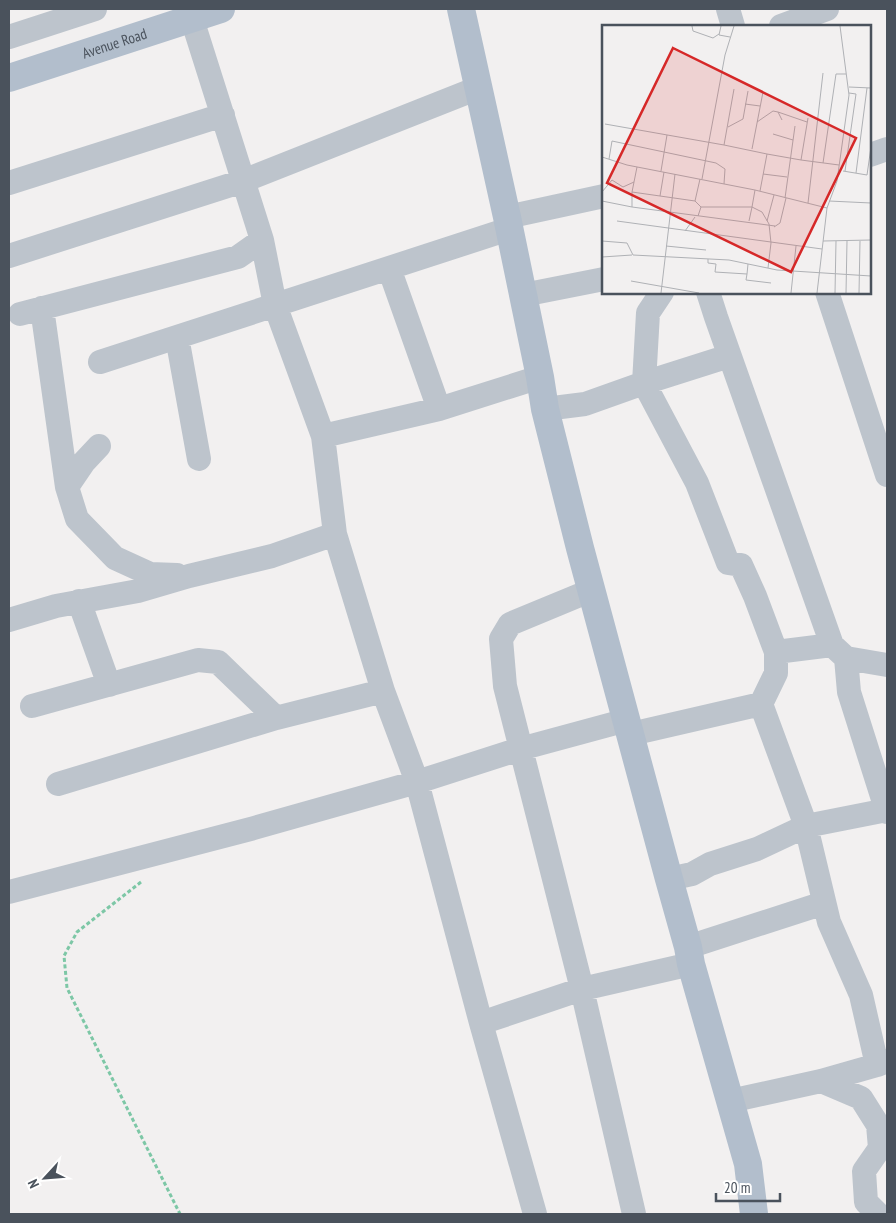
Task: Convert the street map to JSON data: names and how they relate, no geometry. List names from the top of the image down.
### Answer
{
  "streets": {
    "main road": ["Avenue Road"]
  },
  "scale_bar": "20 m",
  "north": "bottom left"
}
